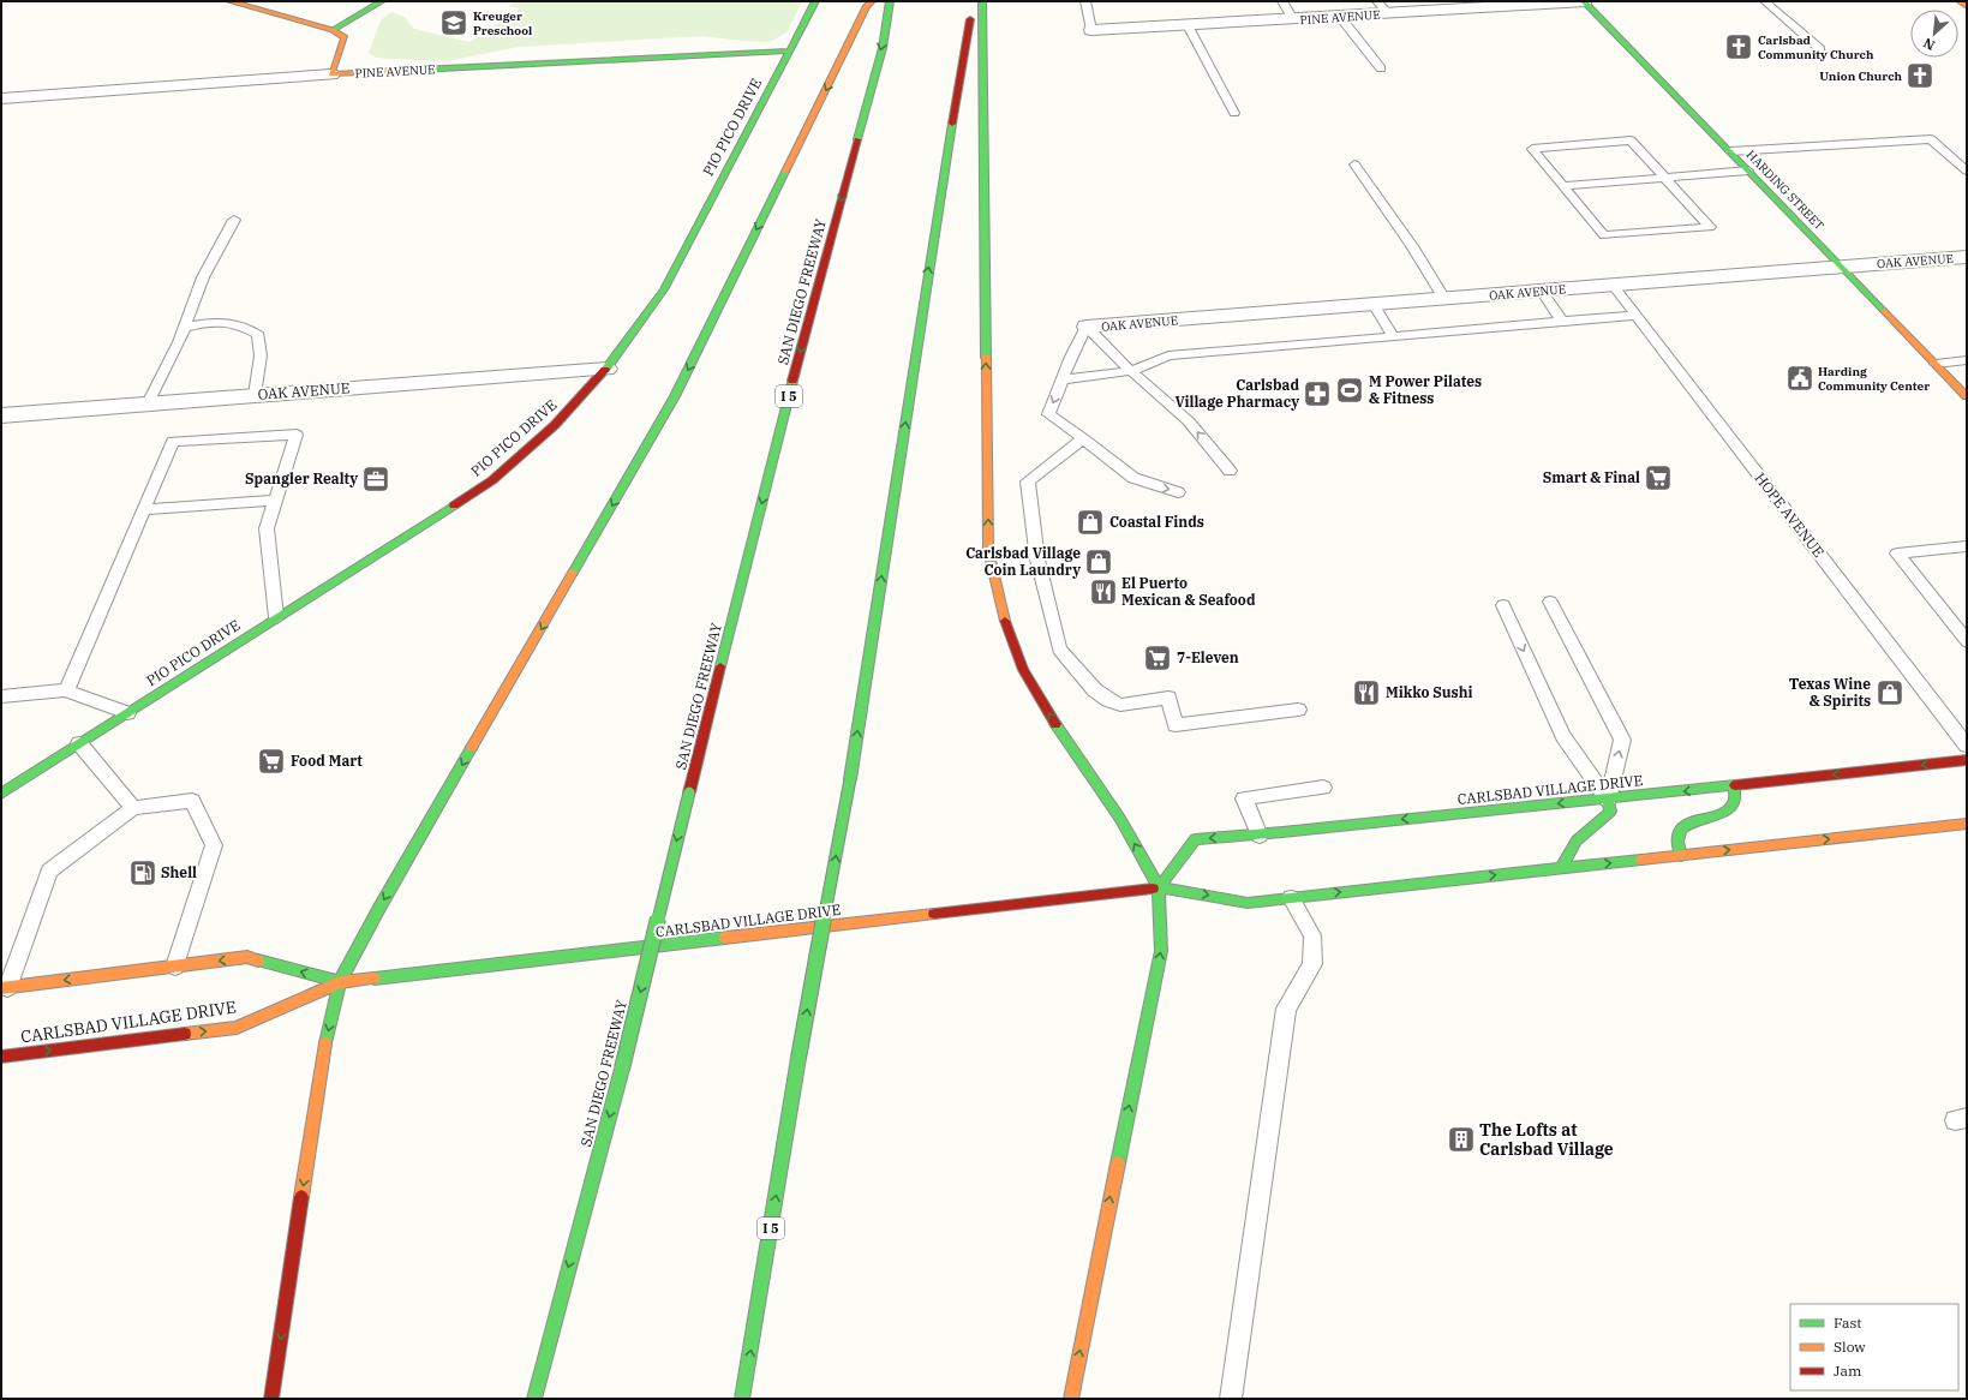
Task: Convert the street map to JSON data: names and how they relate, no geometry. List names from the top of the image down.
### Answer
{
  "streets": {
    "main road": [
      "PINE AVENUE",
      "PIO PICO DRIVE",
      "HARDING STREET",
      "SAN DIEGO FREEWAY",
      "I 5",
      "CARLSBAD VILLAGE DRIVE"
    ],
    "street": ["OAK AVENUE"],
    "lane": ["HOPE AVENUE"]
  },
  "crossings": [
    ["PINE AVENUE", "PIO PICO DRIVE"],
    ["PINE AVENUE", "HARDING STREET"],
    ["PIO PICO DRIVE", "OAK AVENUE"],
    ["HARDING STREET", "OAK AVENUE"],
    ["OAK AVENUE", "HOPE AVENUE"]
  ],
  "places": {
    "school or university": ["Kreuger Preschool"],
    "church": ["Carlsbad Community Church", "Union Church"],
    "public building": ["Harding Community Center"],
    "sports": ["M Power Pilates & Fitness"],
    "pharmacy": ["Carlsbad Village Pharmacy"],
    "supermarket": ["Smart & Final", "7-Eleven", "Food Mart"],
    "office": ["Spangler Realty"],
    "shop": ["Coastal Finds", "Carlsbad Village Coin Laundry", "Texas Wine & Spirits"],
    "restaurant": ["El Puerto Mexican & Seafood", "Mikko Sushi"],
    "fuel station": ["Shell"],
    "building": ["The Lofts at Carlsbad Village"]
  },
  "legend": ["Fast", "Slow", "Jam"],
  "north": "bottom left"
}
